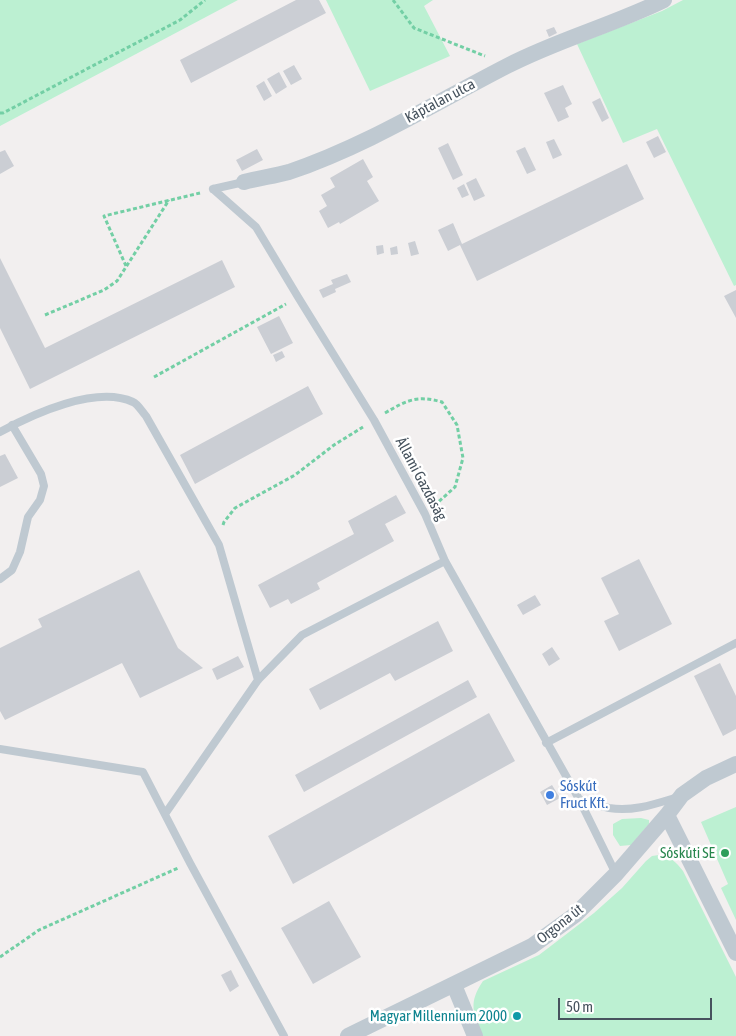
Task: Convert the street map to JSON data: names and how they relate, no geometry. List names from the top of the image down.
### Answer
{
  "streets": {
    "street": ["Káptalan utca", "Orgona út"],
    "lane": ["Állami Gazdaság"]
  },
  "crossings": [
    ["Káptalan utca", "Állami Gazdaság"],
    ["Állami Gazdaság", "Orgona út"]
  ],
  "places": ["Sóskút Fruct Kft.", "Sóskúti SE", "Magyar Millennium 2000"],
  "scale_bar": "50 m"
}
